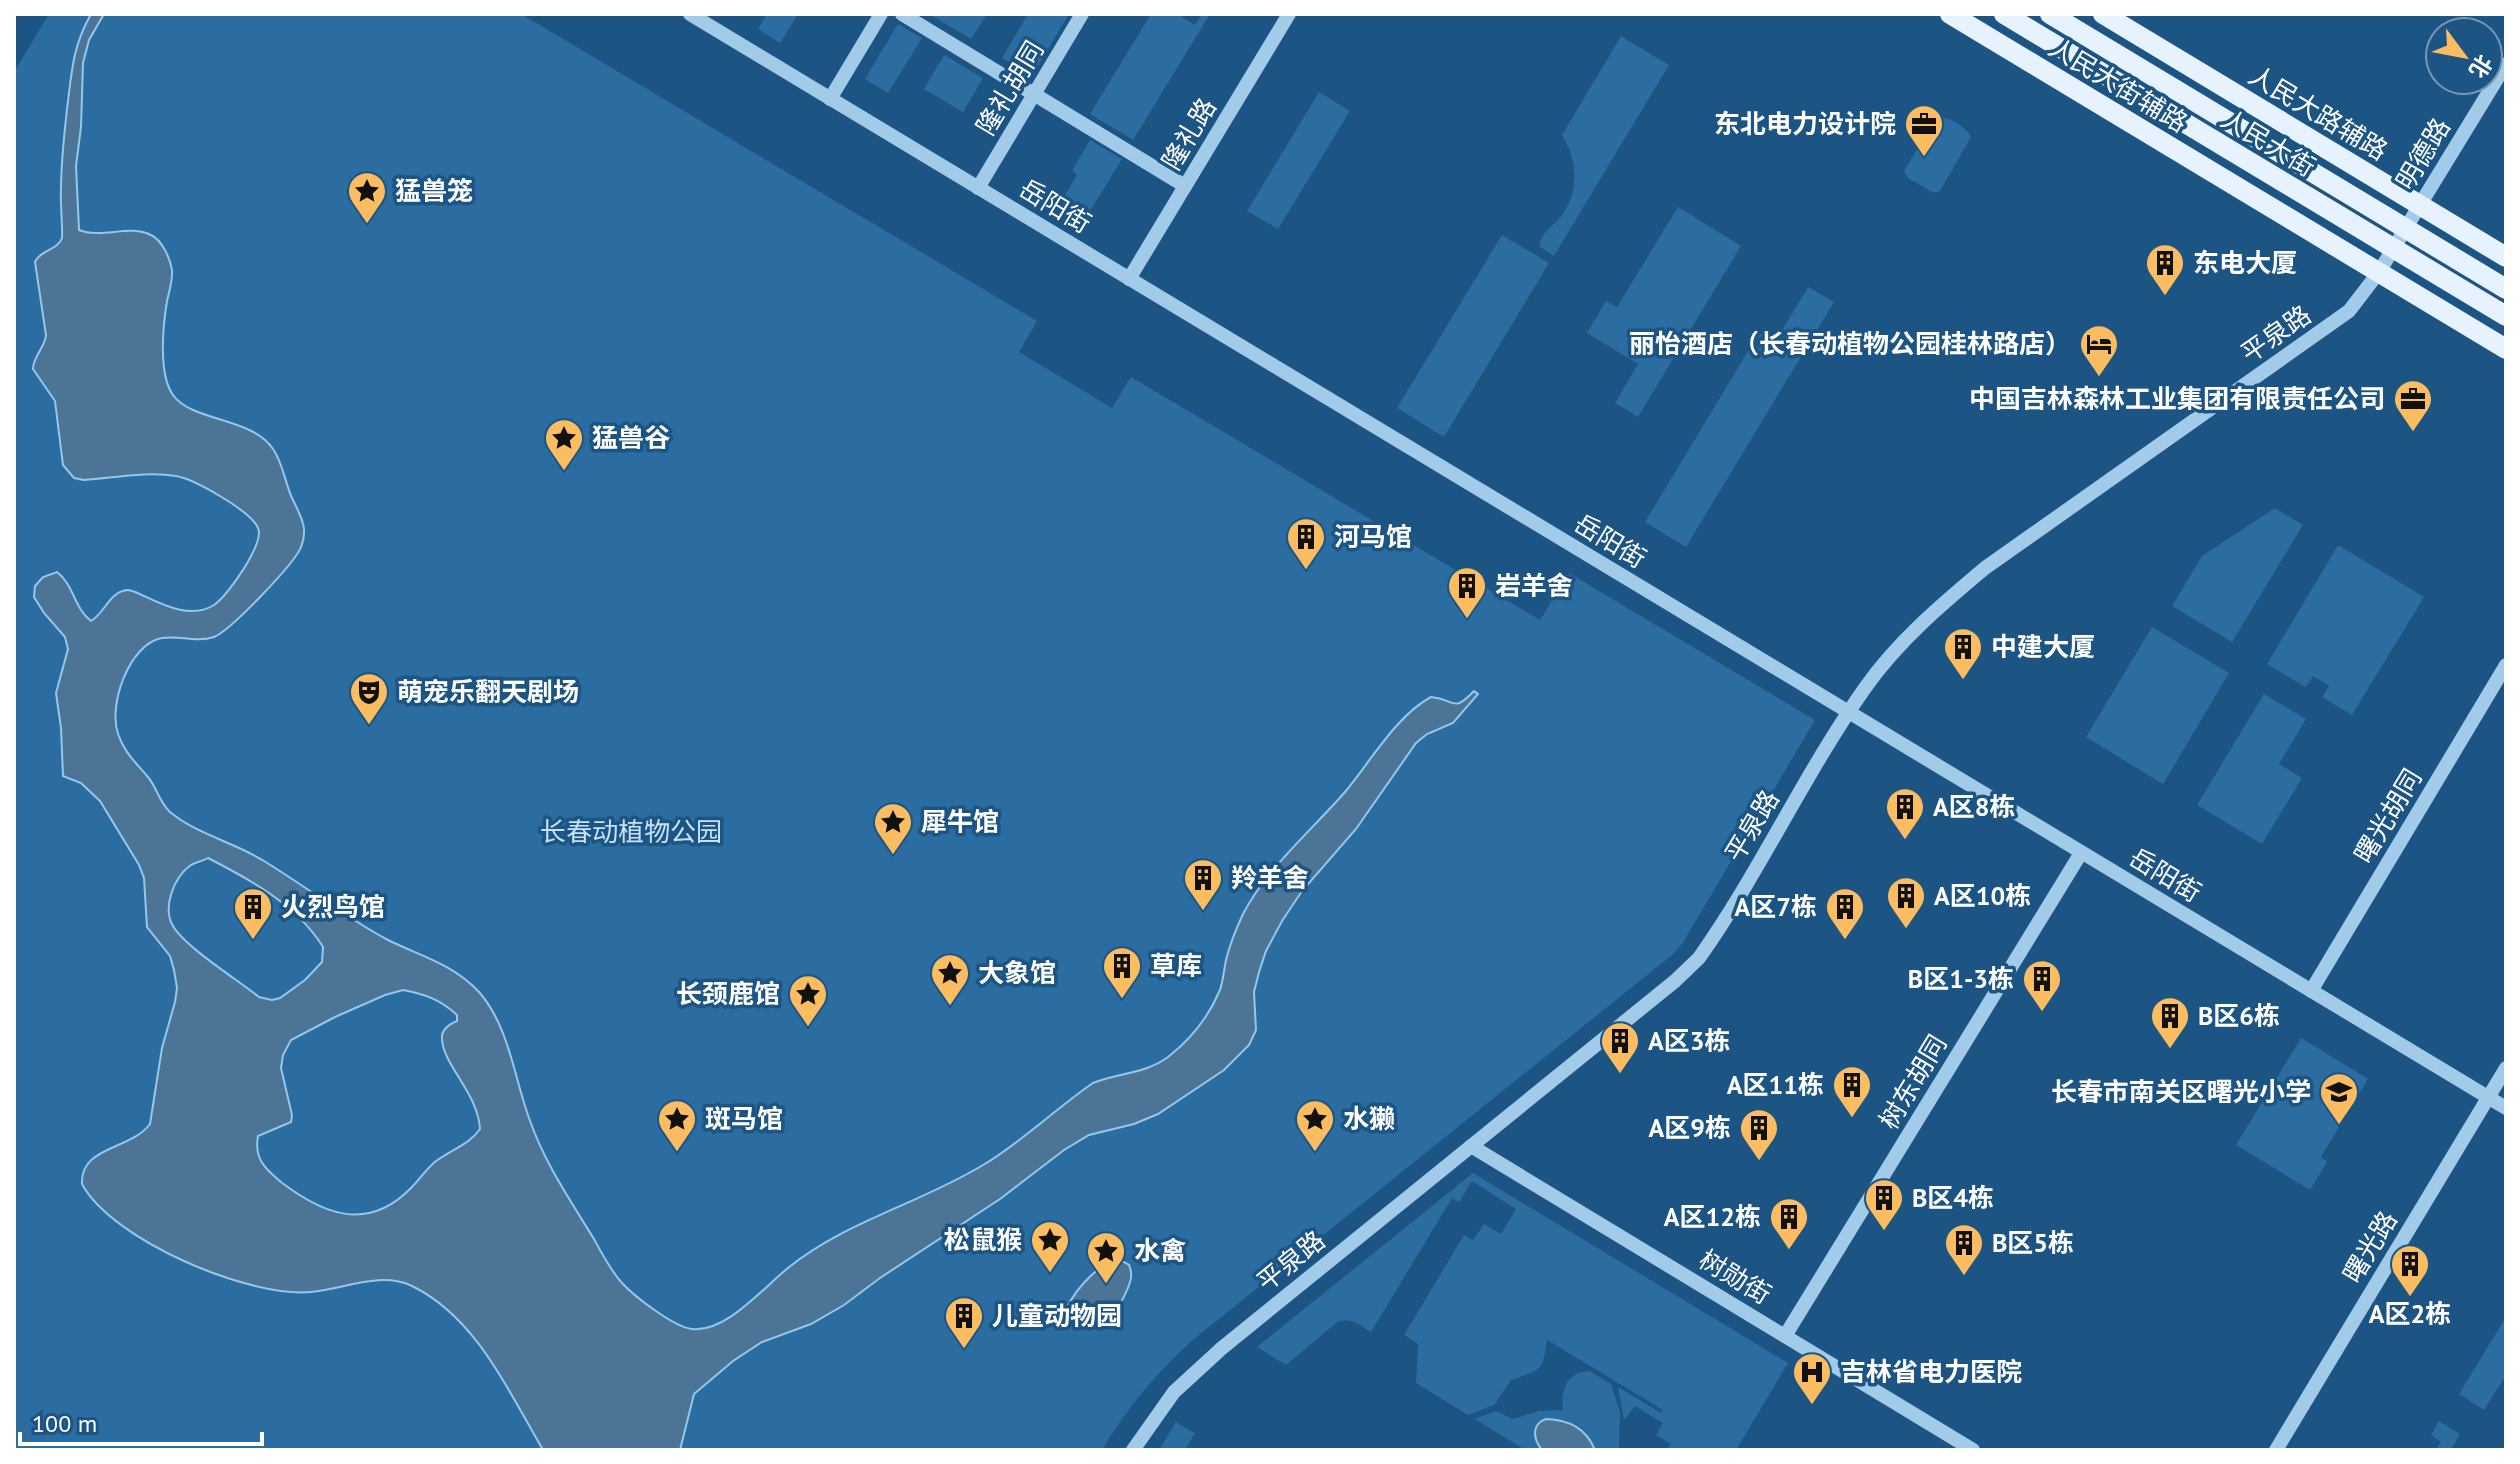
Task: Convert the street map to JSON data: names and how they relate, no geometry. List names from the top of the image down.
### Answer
{
  "streets": {
    "main road": ["人民大街辅路", "人民大路辅路", "人民大街"],
    "street": [
      "隆礼胡同",
      "隆礼路",
      "明德路",
      "岳阳街",
      "平泉路",
      "曙光胡同",
      "树东胡同",
      "曙光路",
      "树勋街"
    ]
  },
  "crossings": [
    ["人民大街辅路", "平泉路"],
    ["隆礼胡同", "岳阳街"],
    ["人民大路辅路", "明德路"],
    ["隆礼路", "岳阳街"],
    ["人民大街", "明德路"],
    ["人民大街", "平泉路"],
    ["明德路", "平泉路"],
    ["岳阳街", "平泉路"],
    ["岳阳街", "曙光胡同"],
    ["岳阳街", "树东胡同"],
    ["岳阳街", "曙光路"],
    ["平泉路", "树勋街"],
    ["树东胡同", "树勋街"]
  ],
  "parks": ["长春动植物公园"],
  "places": {
    "office": ["东北电力设计院", "中国吉林森林工业集团有限责任公司"],
    "place": [
      "猛兽笼",
      "猛兽谷",
      "犀牛馆",
      "大象馆",
      "长颈鹿馆",
      "斑马馆",
      "水獭",
      "松鼠猴",
      "水禽"
    ],
    "building": [
      "东电大厦",
      "河马馆",
      "岩羊舍",
      "中建大厦",
      "A区8栋",
      "羚羊舍",
      "A区10栋",
      "火烈鸟馆",
      "A区7栋",
      "草库",
      "B区1-3栋",
      "B区6栋",
      "A区3栋",
      "A区11栋",
      "A区9栋",
      "B区4栋",
      "A区12栋",
      "B区5栋",
      "A区2栋",
      "儿童动物园"
    ],
    "hotel": ["丽怡酒店（长春动植物公园桂林路店）"],
    "theatre": ["萌宠乐翻天剧场"],
    "school or university": ["长春市南关区曙光小学"],
    "hospital": ["吉林省电力医院"]
  },
  "scale_bar": "100 m",
  "north": "bottom right"
}
